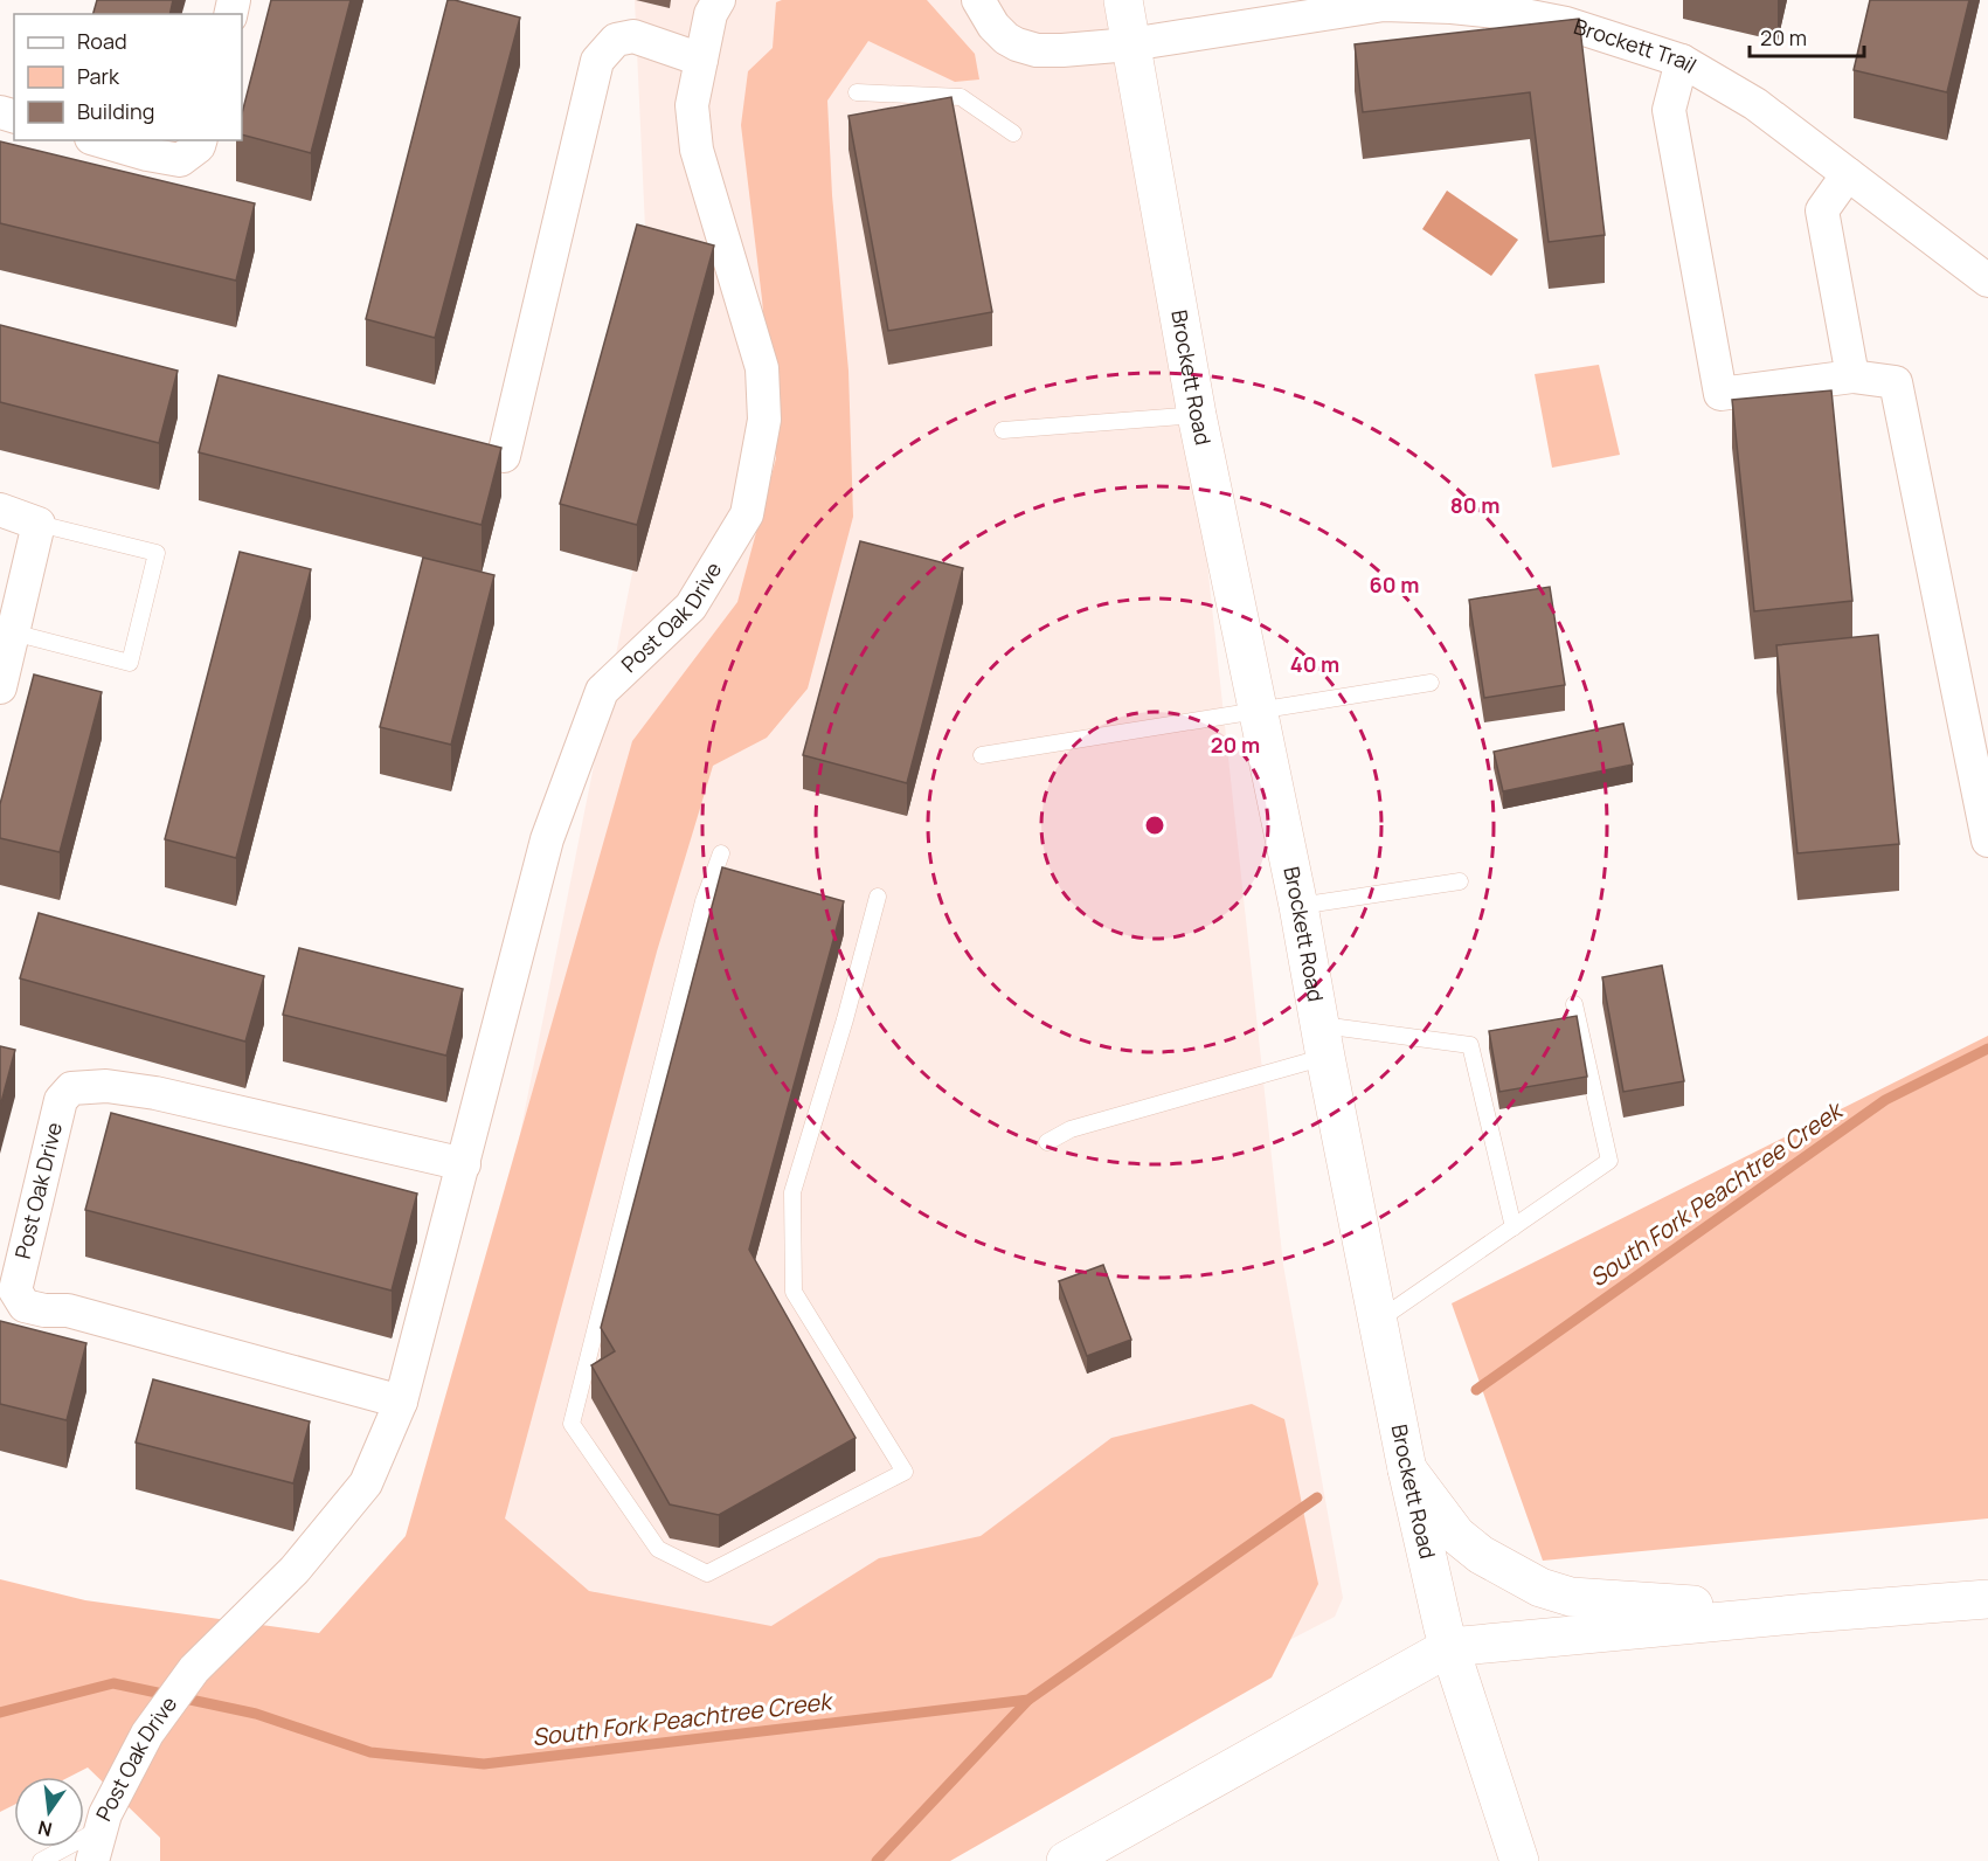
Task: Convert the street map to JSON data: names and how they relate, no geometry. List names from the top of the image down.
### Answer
{
  "streets": {
    "main road": ["Brockett Road"],
    "street": ["Brockett Trail", "Post Oak Drive"]
  },
  "crossings": [
    ["Brockett Trail", "Brockett Road"]
  ],
  "water": ["South Fork Peachtree Creek"],
  "legend": ["Road", "Park", "Building"],
  "scale_bar": "20 m",
  "north": "bottom",
  "rings": [
    "80 m",
    "60 m",
    "40 m",
    "20 m"
  ]
}
